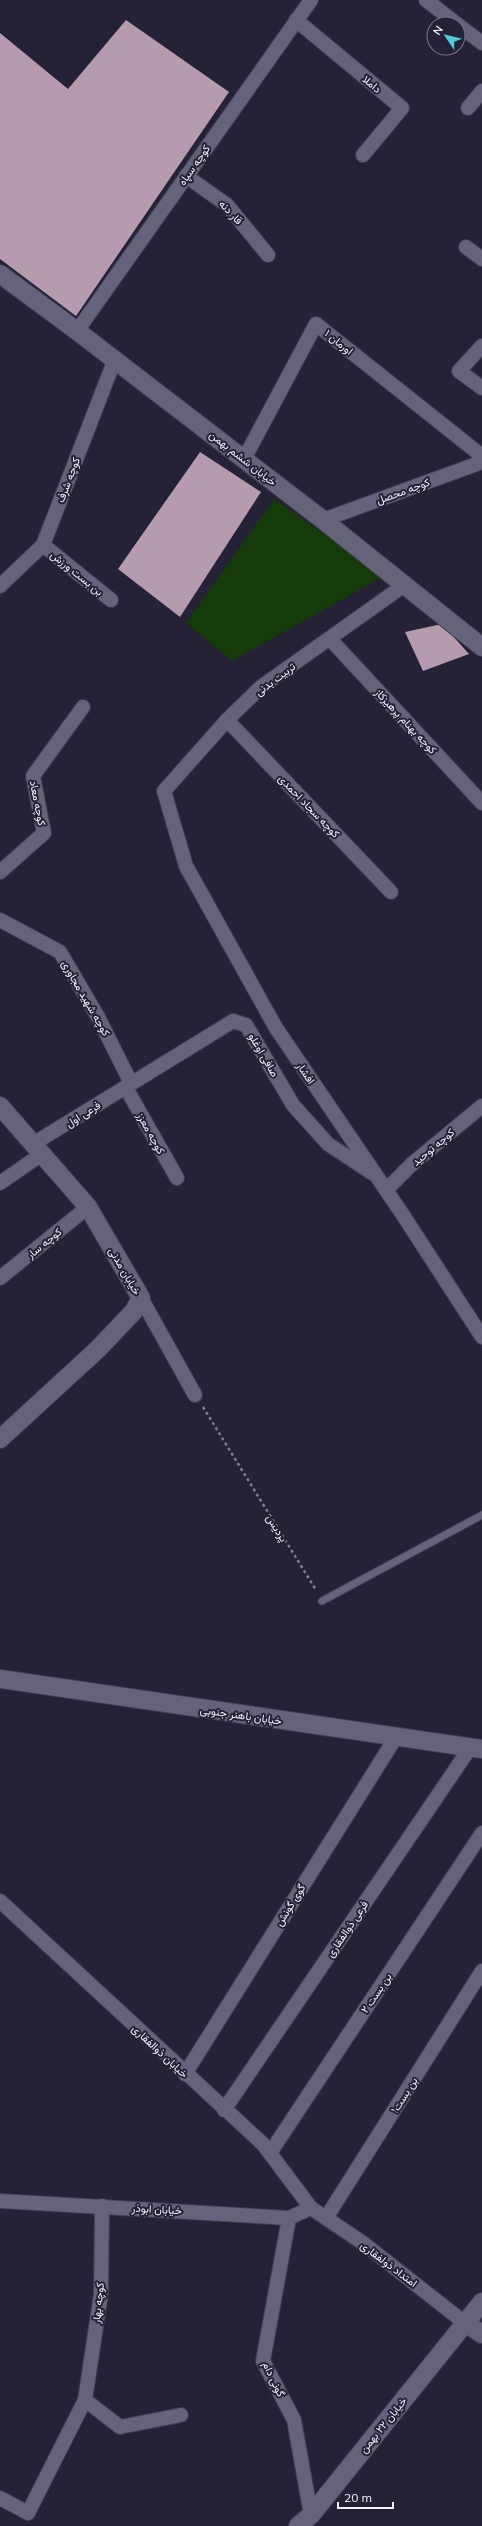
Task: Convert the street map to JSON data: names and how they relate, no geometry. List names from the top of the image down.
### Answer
{
  "streets": {
    "street": [
      "داملا",
      "کوچه سپاه",
      "قار دنه",
      "اورمان ۱",
      "خیابان ششم بهمن",
      "کوچه شرف",
      "کوچه محصل",
      "بن بست ورزش",
      "تربیت بدنی",
      "کوچه بهنام پرهیزکاز",
      "کوچه معاد",
      "کوچه سجاد احمدی",
      "کوچه شهید مجاوری",
      "صافی اوغلو",
      "افشار",
      "فرعی اول",
      "کوچه معزز",
      "کوچه توحید",
      "کوچه سار",
      "خیابان مدنی",
      "خیابان باهنر جنوبی",
      "گوی گونش",
      "فرعی ذوالفقاری",
      "بن بست ۲",
      "خیابان ذوالفقاری",
      "بن بست۱",
      "خیابان ابوذر",
      "امتداد ذولفقاری",
      "کوچه بهار",
      "گونی دام",
      "خیابان ۲۲ بهمن"
    ],
    "path": ["پردیس"]
  },
  "crossings": [
    ["داملا", "کوچه سپاه"],
    ["کوچه سپاه", "قار دنه"],
    ["کوچه سپاه", "خیابان ششم بهمن"],
    ["اورمان ۱", "خیابان ششم بهمن"],
    ["خیابان ششم بهمن", "کوچه شرف"],
    ["خیابان ششم بهمن", "کوچه محصل"],
    ["خیابان ششم بهمن", "تربیت بدنی"],
    ["کوچه شرف", "بن بست ورزش"],
    ["تربیت بدنی", "کوچه بهنام پرهیزکاز"],
    ["تربیت بدنی", "کوچه سجاد احمدی"],
    ["تربیت بدنی", "افشار"],
    ["کوچه شهید مجاوری", "صافی اوغلو"],
    ["کوچه شهید مجاوری", "فرعی اول"],
    ["کوچه شهید مجاوری", "کوچه معزز"],
    ["صافی اوغلو", "افشار"],
    ["صافی اوغلو", "فرعی اول"],
    ["صافی اوغلو", "کوچه معزز"],
    ["افشار", "کوچه توحید"],
    ["فرعی اول", "کوچه معزز"],
    ["فرعی اول", "خیابان مدنی"],
    ["کوچه سار", "خیابان مدنی"],
    ["خیابان باهنر جنوبی", "گوی گونش"],
    ["خیابان باهنر جنوبی", "فرعی ذوالفقاری"],
    ["گوی گونش", "خیابان ذوالفقاری"],
    ["فرعی ذوالفقاری", "خیابان ذوالفقاری"],
    ["بن بست ۲", "خیابان ذوالفقاری"],
    ["خیابان ذوالفقاری", "خیابان ابوذر"],
    ["خیابان ذوالفقاری", "امتداد ذولفقاری"],
    ["بن بست۱", "امتداد ذولفقاری"],
    ["خیابان ابوذر", "امتداد ذولفقاری"],
    ["خیابان ابوذر", "کوچه بهار"],
    ["خیابان ابوذر", "گونی دام"],
    ["امتداد ذولفقاری", "خیابان ۲۲ بهمن"],
    ["گونی دام", "خیابان ۲۲ بهمن"]
  ],
  "scale_bar": "20 m",
  "north": "top left"
}
